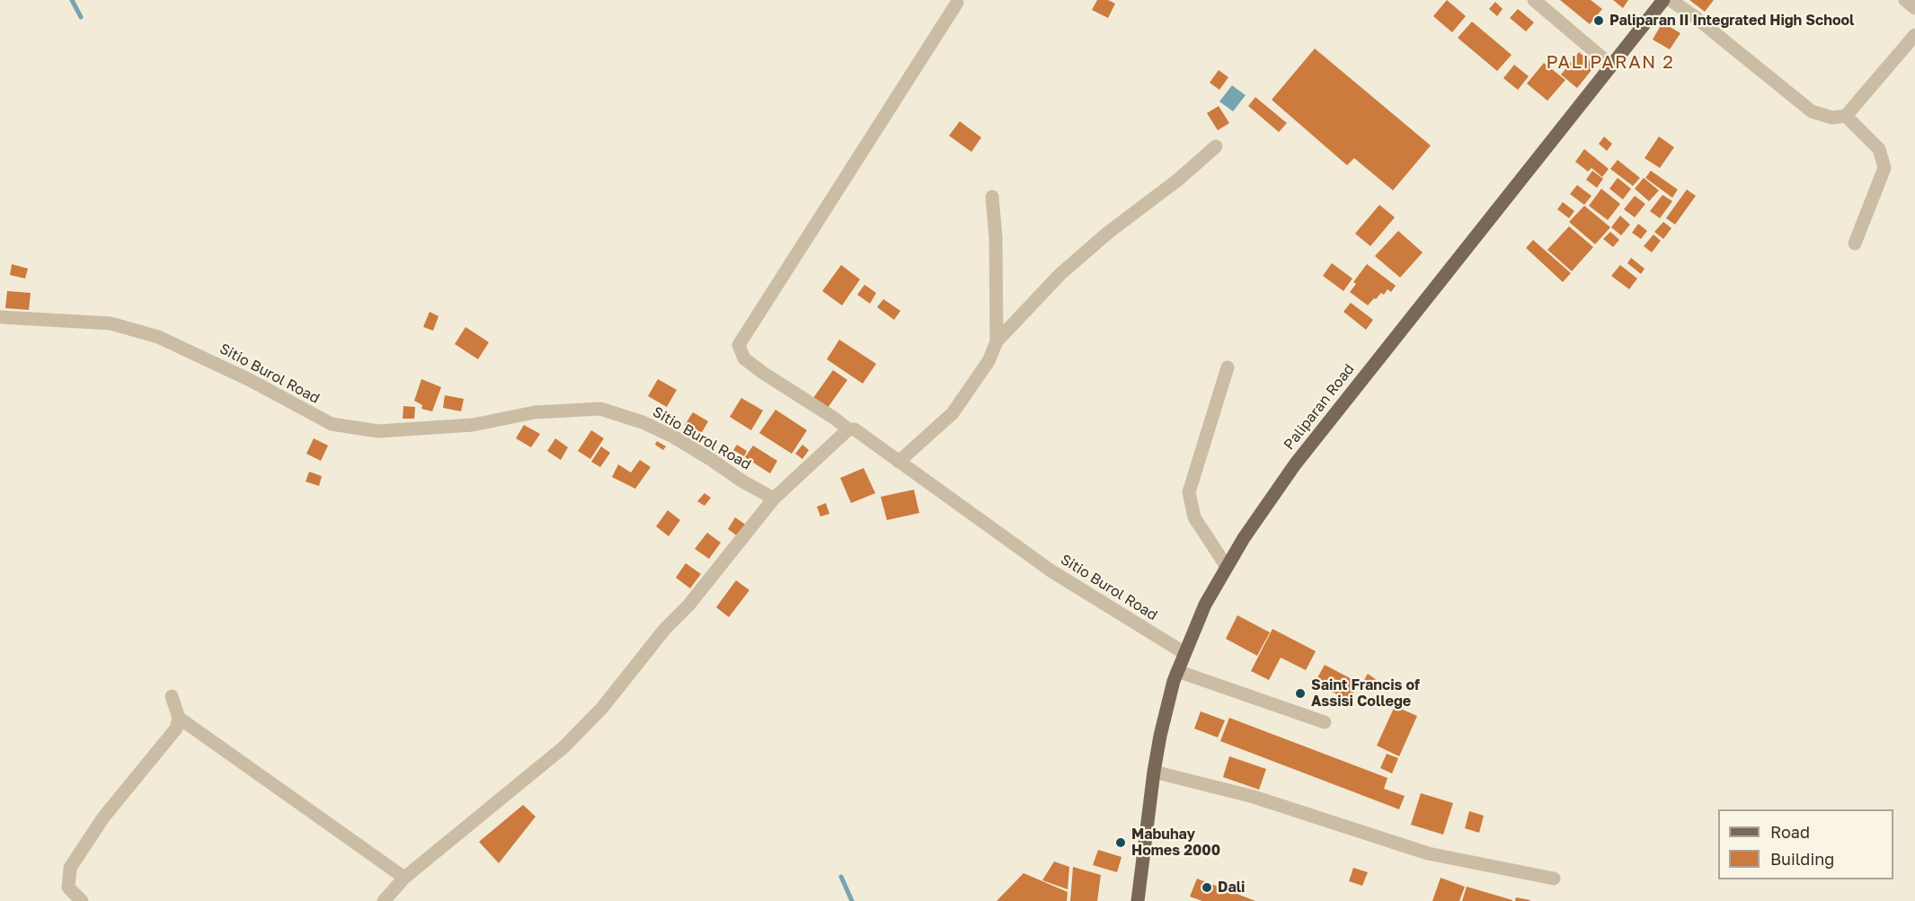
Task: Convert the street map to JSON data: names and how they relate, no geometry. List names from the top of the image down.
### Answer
{
  "streets": {
    "main road": ["Paliparan Road"],
    "street": ["Sitio Burol Road"]
  },
  "crossings": [
    ["Sitio Burol Road", "Paliparan Road"]
  ],
  "districts": ["PALIPARAN 2"],
  "places": [
    "Paliparan II Integrated High School",
    "Saint Francis of Assisi College",
    "Mabuhay Homes 2000",
    "Dali"
  ],
  "legend": ["Road", "Building"]
}
